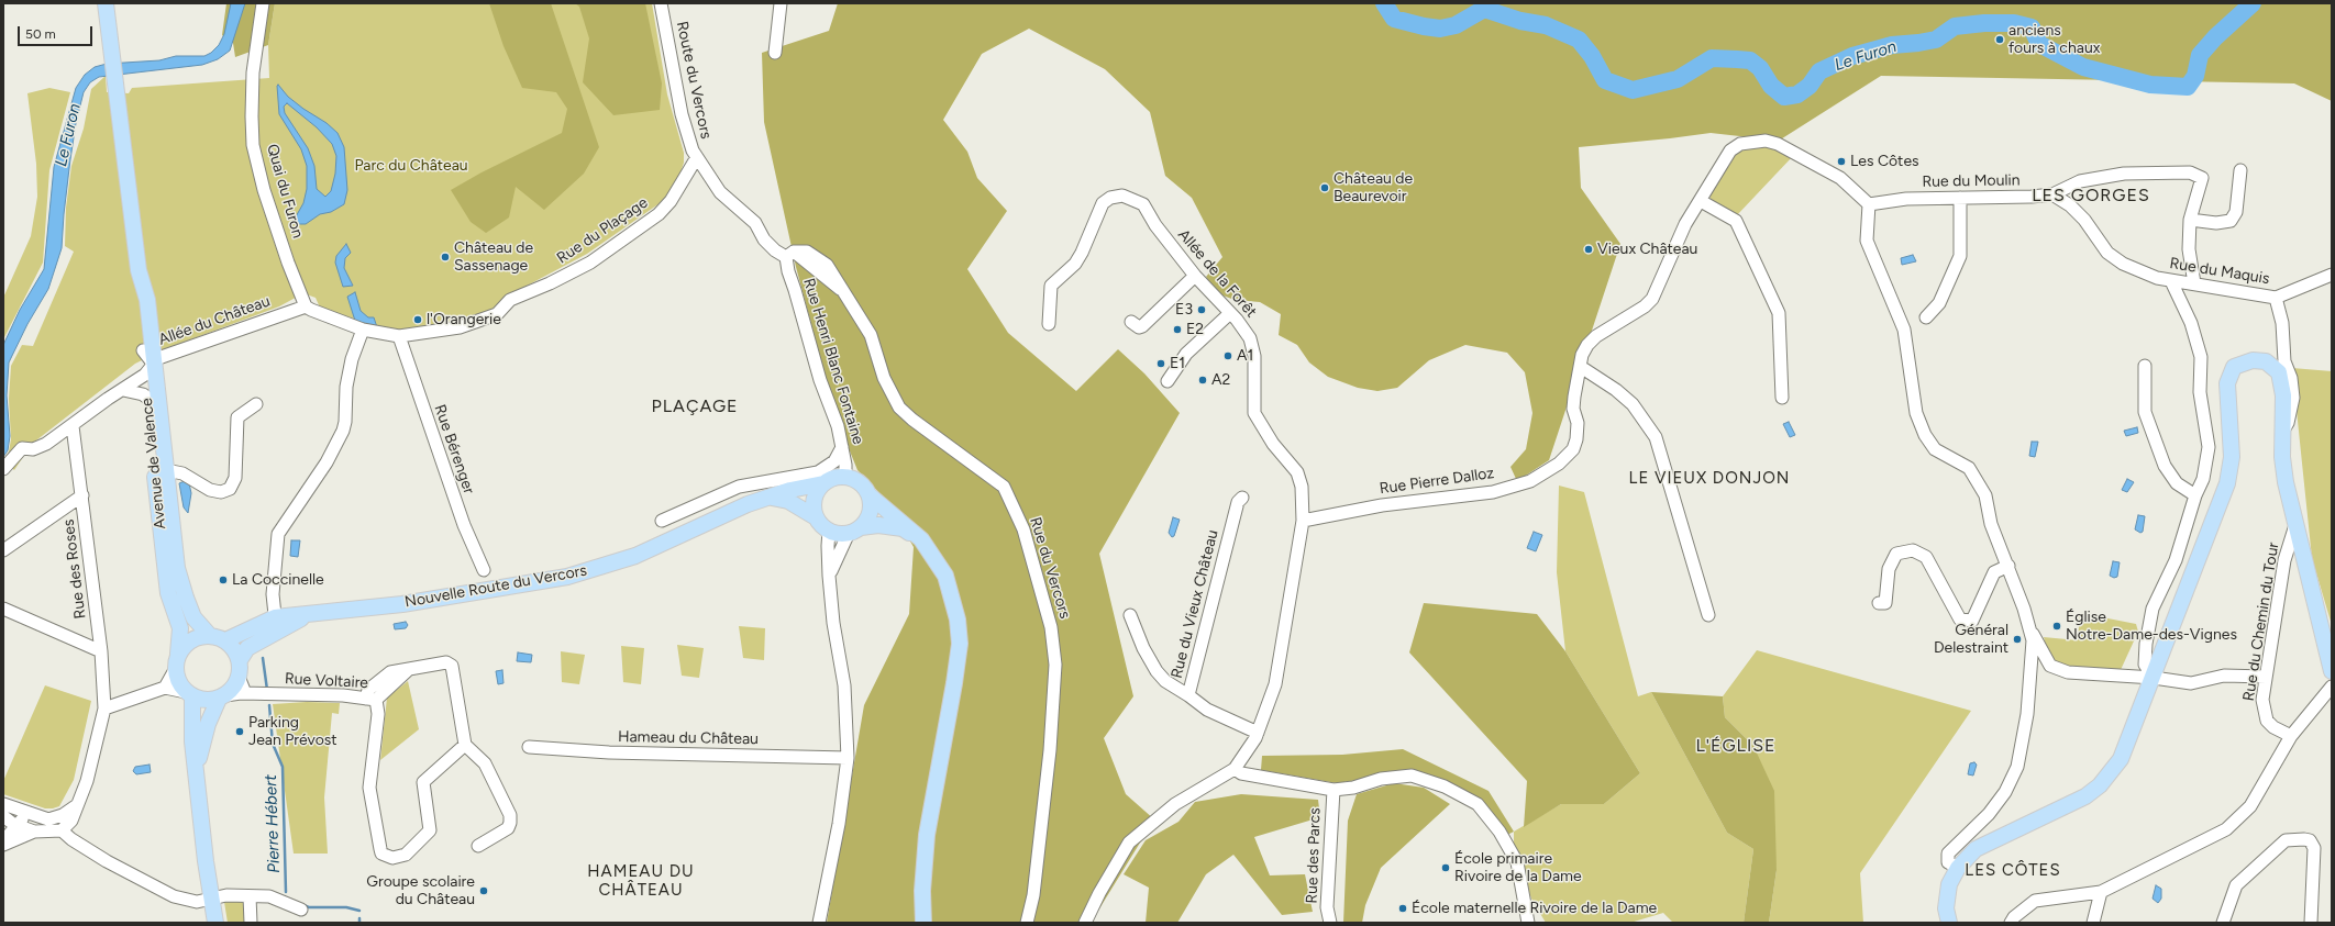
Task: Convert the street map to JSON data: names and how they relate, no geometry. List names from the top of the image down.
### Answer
{
  "streets": {
    "main road": ["Avenue de Valence", "Nouvelle Route du Vercors"],
    "street": [
      "Route du Vercors",
      "Rue du Moulin",
      "Quai du Furon",
      "Rue du Plaçage",
      "Rue du Maquis",
      "Allée de la Forêt",
      "Allée du Château",
      "Rue Henri Blanc Fontaine",
      "Rue Bérenger",
      "Rue Pierre Dalloz",
      "Rue du Vercors",
      "Rue des Roses",
      "Rue du Vieux Château",
      "Rue du Chemin du Tour",
      "Rue Voltaire",
      "Hameau du Château",
      "Rue des Parcs"
    ]
  },
  "crossings": [
    ["Route du Vercors", "Rue du Plaçage"],
    ["Route du Vercors", "Rue Henri Blanc Fontaine"],
    ["Route du Vercors", "Rue du Vercors"],
    ["Rue du Moulin", "Rue du Maquis"],
    ["Rue du Moulin", "Rue Pierre Dalloz"],
    ["Quai du Furon", "Rue du Plaçage"],
    ["Quai du Furon", "Allée du Château"],
    ["Rue du Plaçage", "Allée du Château"],
    ["Rue du Plaçage", "Rue Bérenger"],
    ["Allée de la Forêt", "Rue Pierre Dalloz"],
    ["Allée du Château", "Avenue de Valence"],
    ["Allée du Château", "Rue des Roses"],
    ["Rue Henri Blanc Fontaine", "Rue du Vercors"],
    ["Rue Henri Blanc Fontaine", "Nouvelle Route du Vercors"],
    ["Avenue de Valence", "Nouvelle Route du Vercors"],
    ["Avenue de Valence", "Rue Voltaire"],
    ["Nouvelle Route du Vercors", "Rue Voltaire"]
  ],
  "districts": [
    "LES GORGES",
    "PLAÇAGE",
    "LE VIEUX DONJON",
    "L'ÉGLISE",
    "LES CÔTES",
    "HAMEAU DU CHÂTEAU"
  ],
  "water": ["Le Furon", "Pierre Hébert"],
  "parks": ["Parc du Château"],
  "places": [
    "anciens fours à chaux",
    "Les Côtes",
    "Château de Beaurevoir",
    "Vieux Château",
    "Château de Sassenage",
    "E3",
    "l'Orangerie",
    "E2",
    "A1",
    "E1",
    "A2",
    "La Coccinelle",
    "Église Notre-Dame-des-Vignes",
    "Général Delestraint",
    "Parking Jean Prévost",
    "École primaire Rivoire de la Dame",
    "Groupe scolaire du Château",
    "École maternelle Rivoire de la Dame"
  ],
  "scale_bar": "50 m"
}
